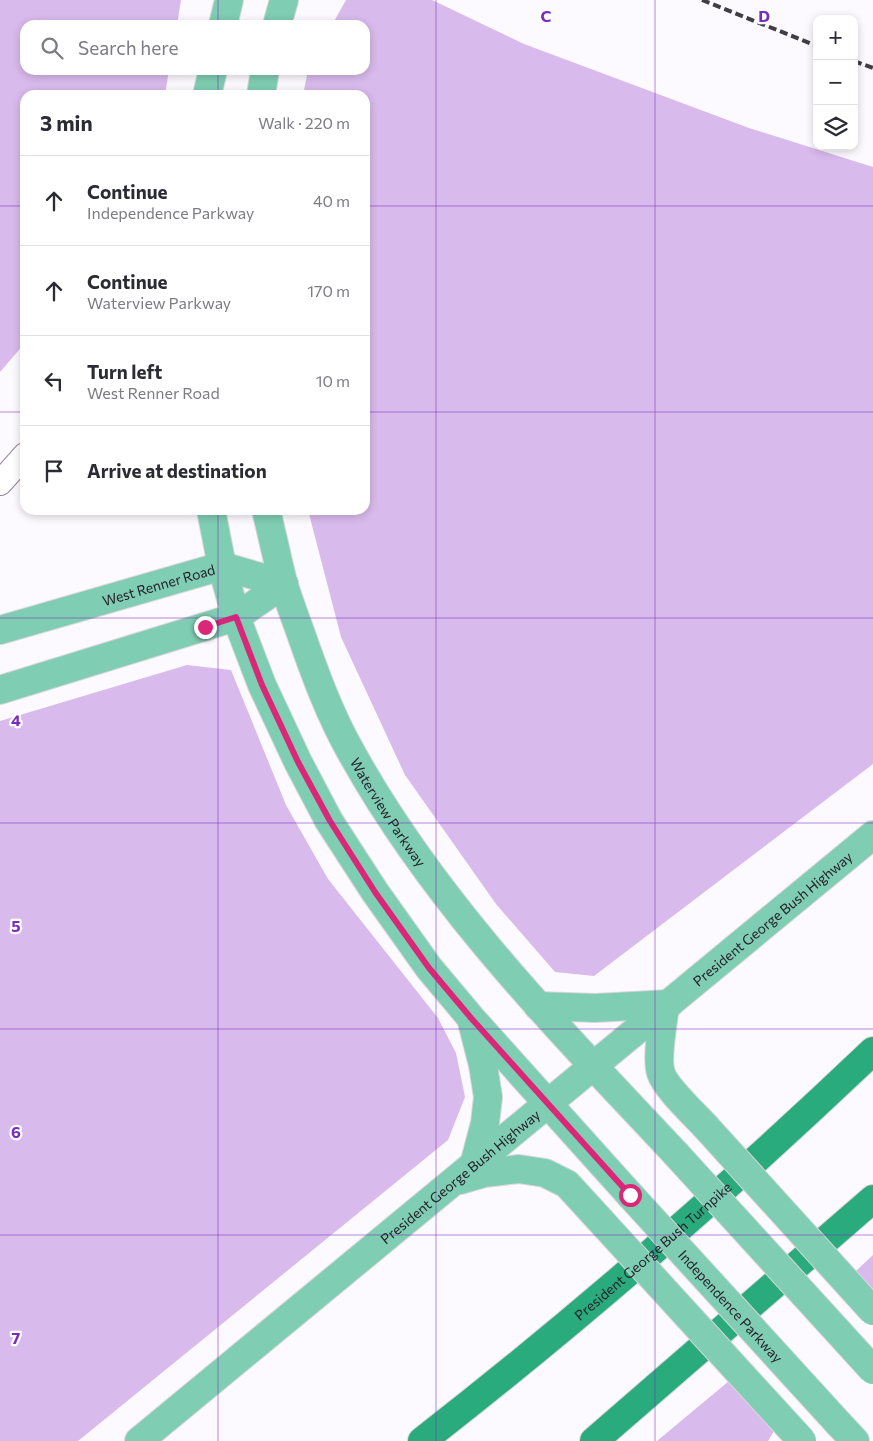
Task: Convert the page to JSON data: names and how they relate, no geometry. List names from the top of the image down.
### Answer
{
  "streets": {
    "highway": ["President George Bush Turnpike"],
    "main road": [
      "West Renner Road",
      "Waterview Parkway",
      "President George Bush Highway",
      "Independence Parkway"
    ]
  },
  "crossings": [
    ["West Renner Road", "Waterview Parkway"],
    ["Waterview Parkway", "President George Bush Highway"],
    ["President George Bush Highway", "Independence Parkway"]
  ],
  "page": {
    "map_buttons": ["+", "−"],
    "search": "Search here",
    "heading": ["3 min", "Walk · 220 m"],
    "list": [
      ["Continue", "Independence Parkway", "40 m"],
      ["Continue", "Waterview Parkway", "170 m"],
      ["Turn left", "West Renner Road", "10 m"],
      "Arrive at destination"
    ]
  },
  "grid": {
    "columns": ["C", "D"],
    "rows": [
      "4",
      "5",
      "6",
      "7"
    ]
  }
}
